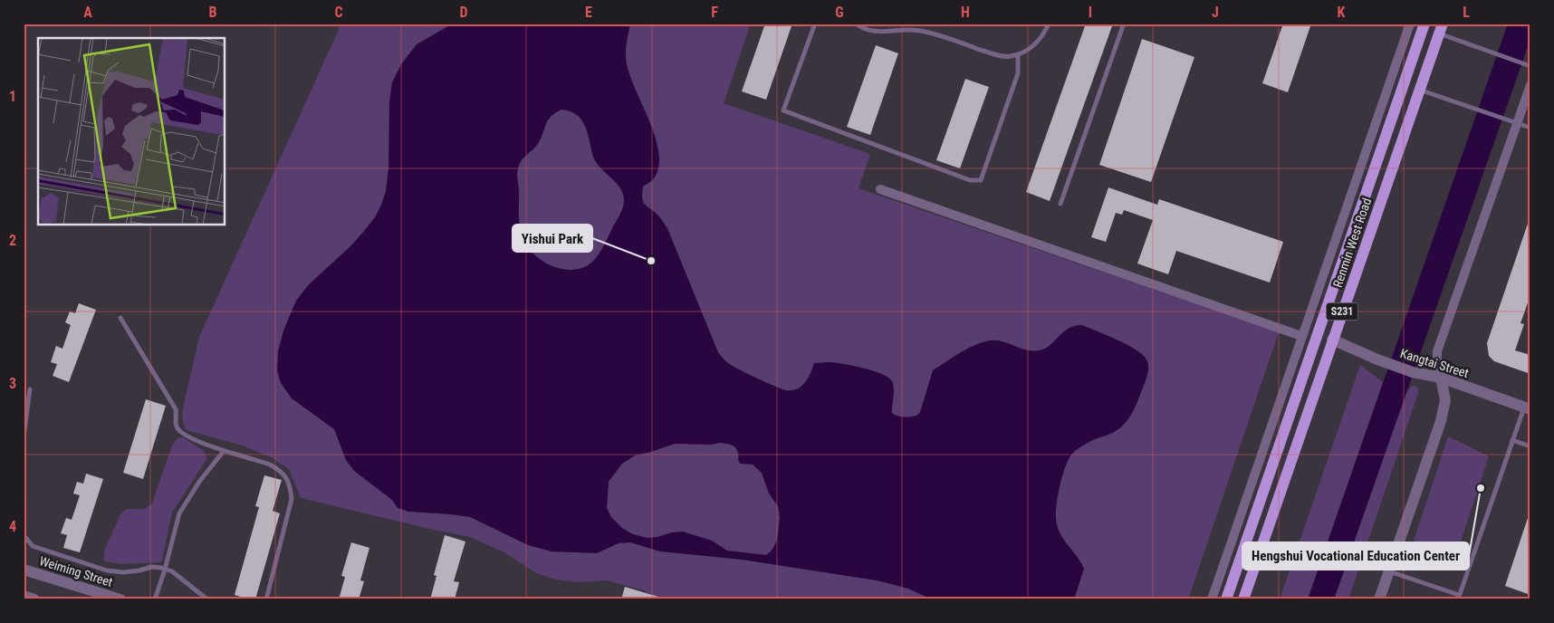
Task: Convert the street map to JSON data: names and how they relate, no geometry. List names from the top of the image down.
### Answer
{
  "streets": {
    "main road": ["Renmin West Road", "S231"],
    "street": ["Kangtai Street", "Weiming Street"]
  },
  "crossings": [
    ["Renmin West Road", "Kangtai Street"]
  ],
  "places": ["Yishui Park", "Hengshui Vocational Education Center"],
  "grid": {
    "columns": [
      "A",
      "B",
      "C",
      "D",
      "E",
      "F",
      "G",
      "H",
      "I",
      "J",
      "K",
      "L"
    ],
    "rows": [
      "1",
      "2",
      "3",
      "4"
    ]
  }
}
